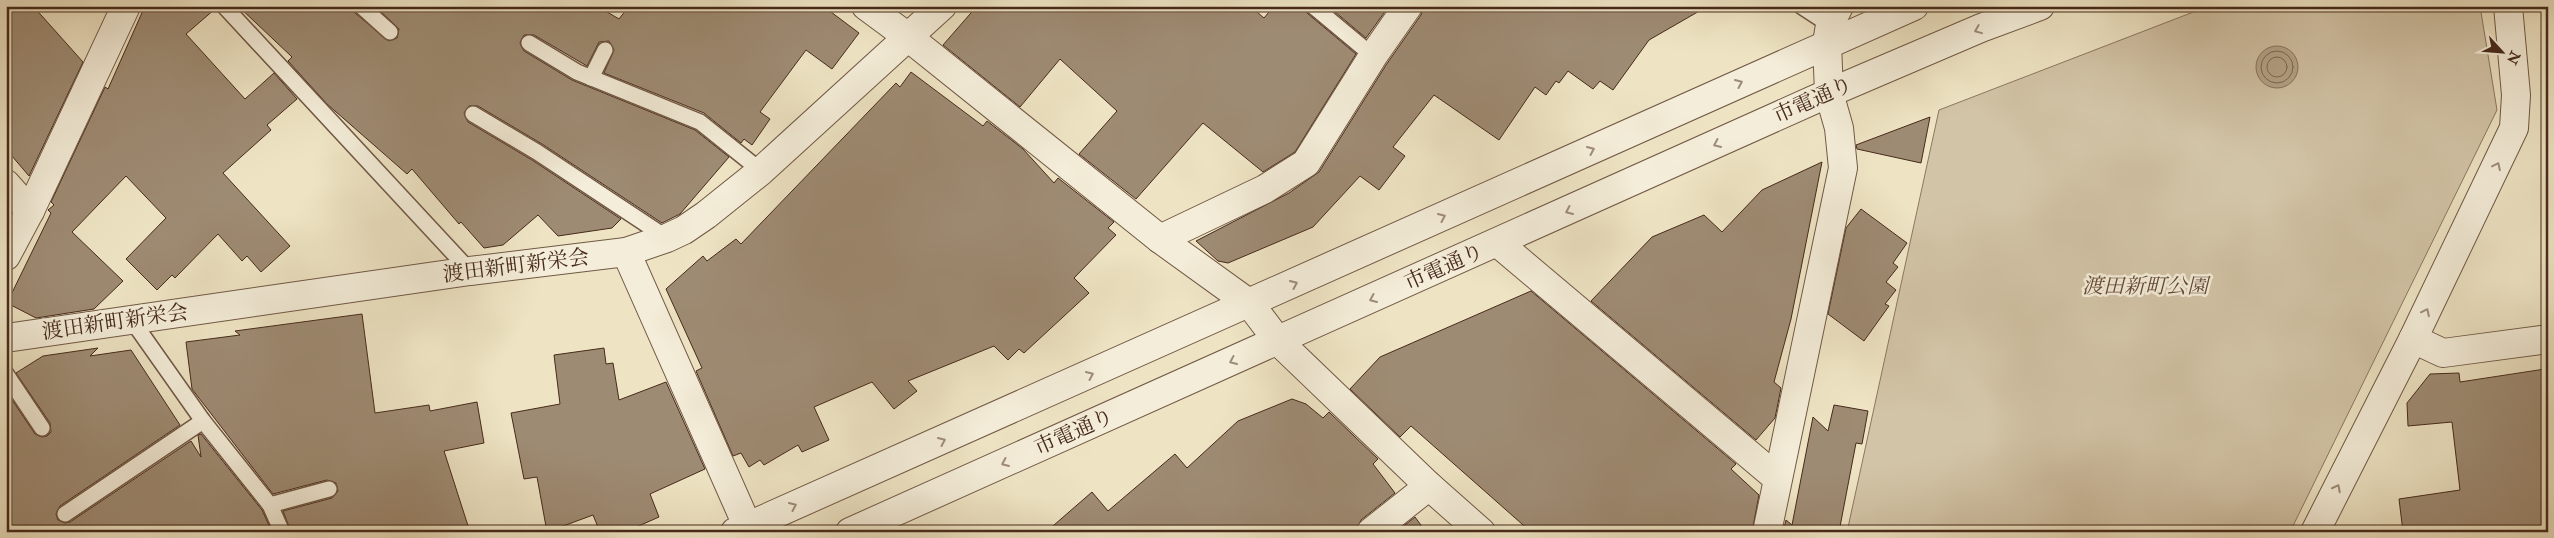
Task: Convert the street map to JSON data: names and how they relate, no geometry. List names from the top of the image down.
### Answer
{
  "streets": {
    "street": ["市電通り", "渡田新町新栄会"]
  },
  "parks": ["渡田新町公園"],
  "north": "bottom right"
}
